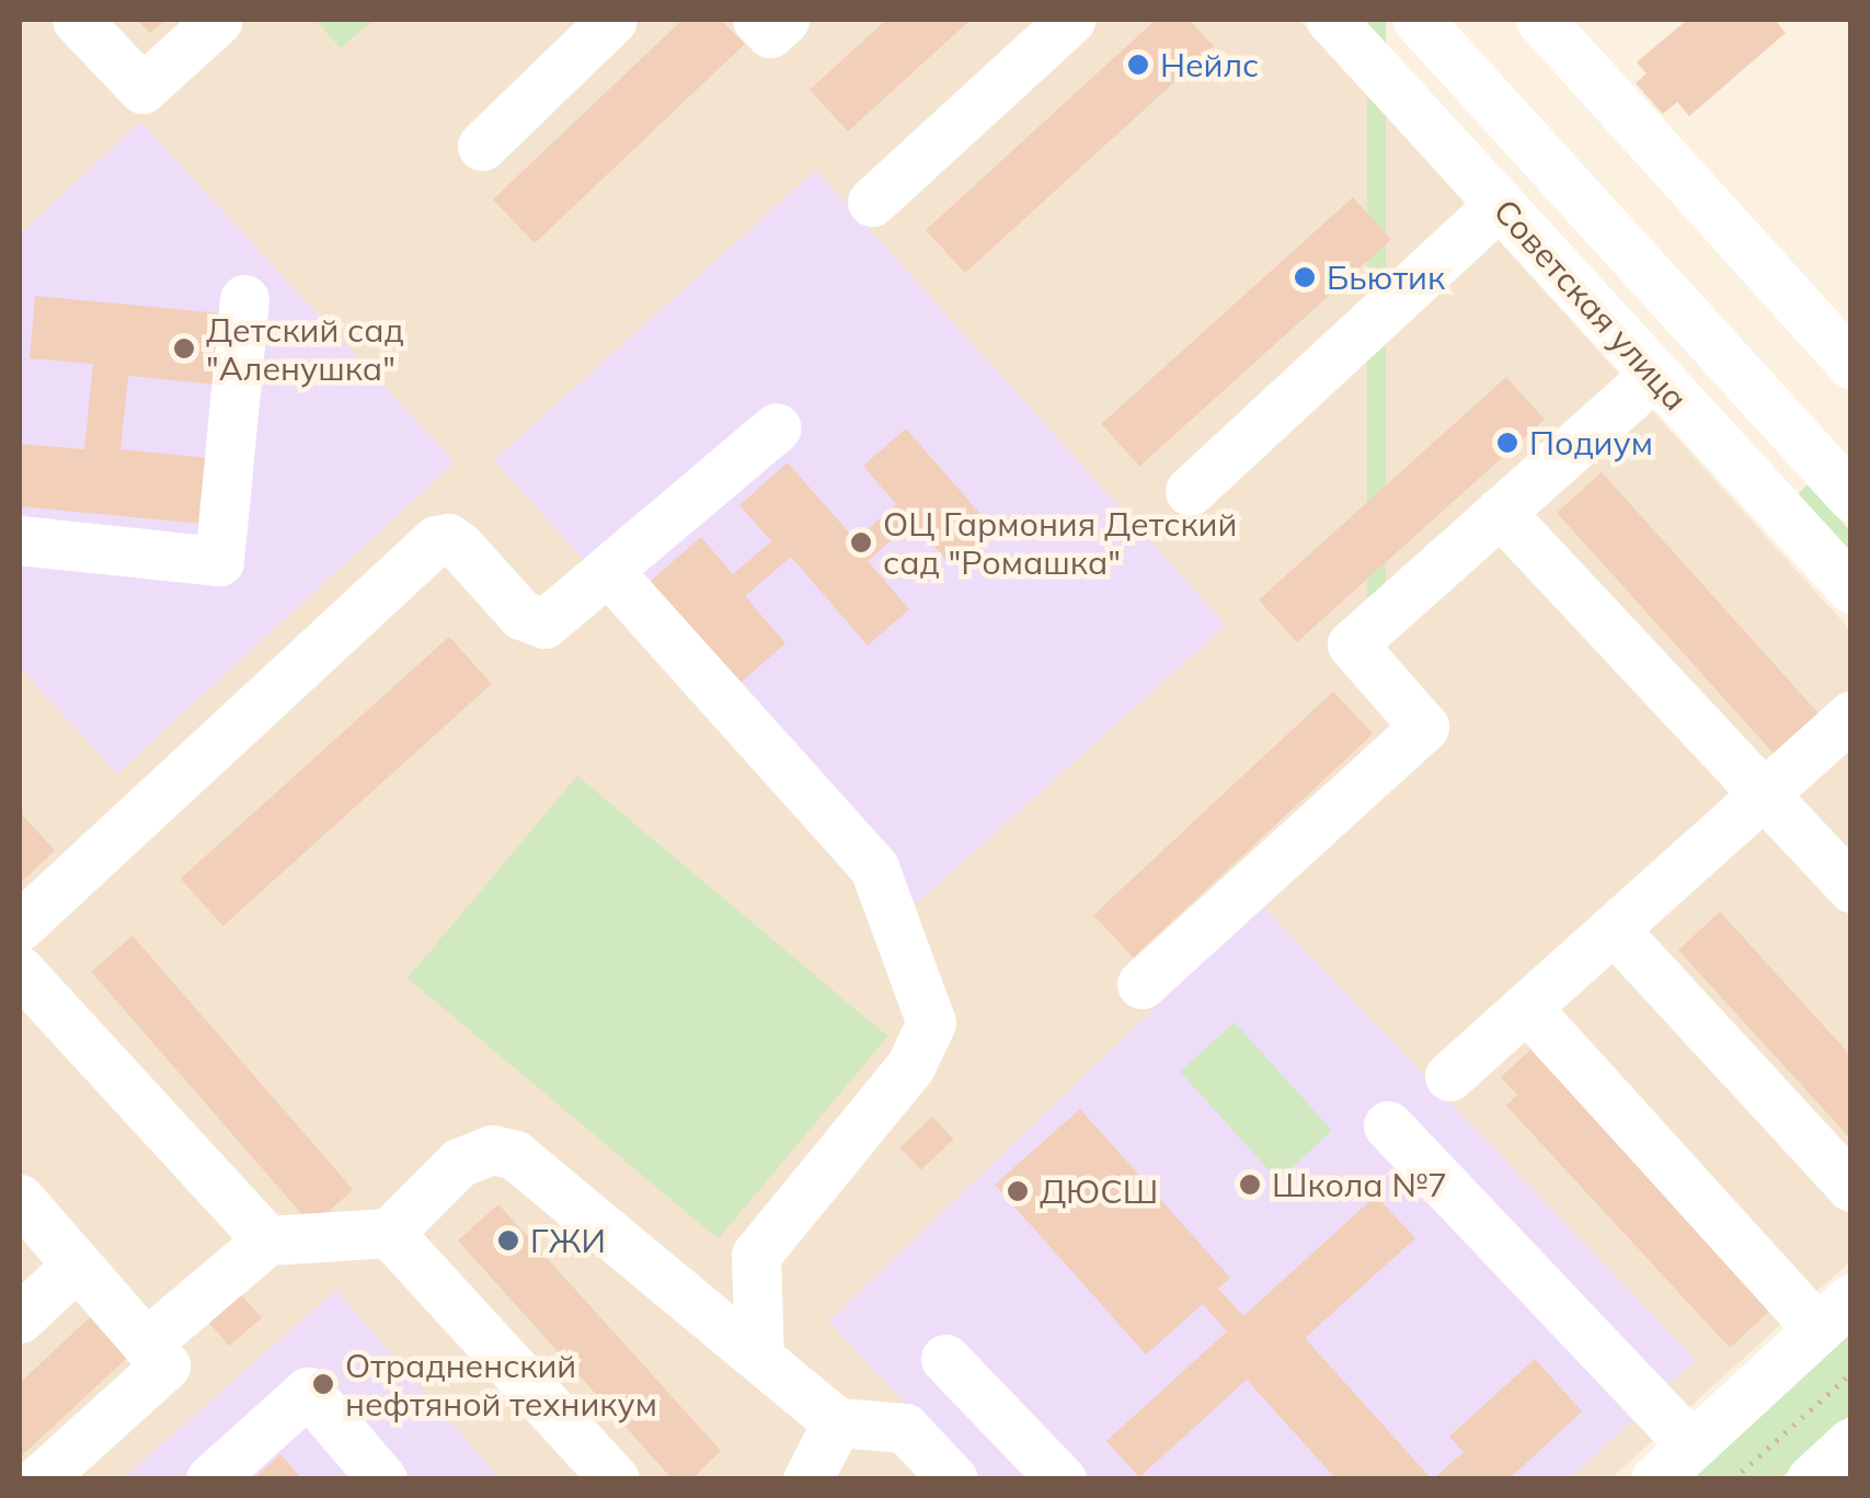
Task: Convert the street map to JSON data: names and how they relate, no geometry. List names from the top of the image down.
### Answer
{
  "streets": {
    "street": ["Советская улица"]
  },
  "places": [
    "Нейлс",
    "Бьютик",
    "Детский сад \"Аленушка\"",
    "Подиум",
    "ОЦ Гармония Детский сад \"Ромашка\"",
    "Школа №7",
    "ДЮСШ",
    "ГЖИ",
    "Отрадненский нефтяной техникум"
  ]
}
